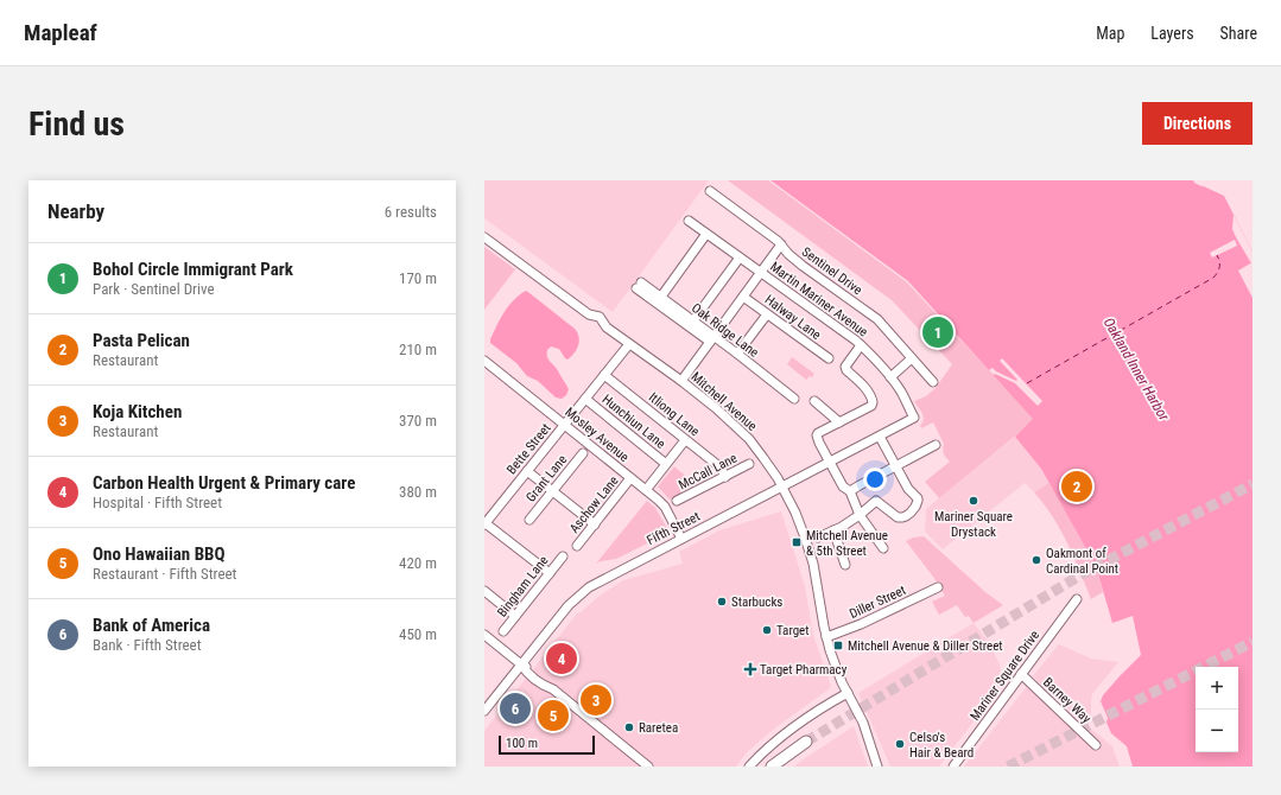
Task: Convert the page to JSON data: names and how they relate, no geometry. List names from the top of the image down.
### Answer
{
  "streets": {
    "street": [
      "Sentinel Drive",
      "Martin Mariner Avenue",
      "Halway Lane",
      "Oak Ridge Lane",
      "Mitchell Avenue",
      "Itliong Lane",
      "Hunchiun Lane",
      "Mosley Avenue",
      "Bette Street",
      "McCall Lane",
      "Grant Lane",
      "Aschow Lane",
      "Fifth Street",
      "Bingham Lane",
      "Diller Street",
      "Mariner Square Drive",
      "Barney Way"
    ]
  },
  "crossings": [
    ["Martin Mariner Avenue", "Fifth Street"],
    ["Mitchell Avenue", "Bette Street"],
    ["Mitchell Avenue", "Fifth Street"],
    ["Mitchell Avenue", "Diller Street"],
    ["Itliong Lane", "Bette Street"],
    ["Itliong Lane", "McCall Lane"],
    ["Hunchiun Lane", "Bette Street"],
    ["Mosley Avenue", "Bette Street"],
    ["Mosley Avenue", "Aschow Lane"],
    ["Mosley Avenue", "Fifth Street"],
    ["Mariner Square Drive", "Barney Way"]
  ],
  "water": ["Oakland Inner Harbor"],
  "places": {
    "other": [
      "Mariner Square Drystack",
      "Oakmont of Cardinal Point",
      "Starbucks",
      "Target",
      "Raretea",
      "Celso's Hair & Beard"
    ],
    "transit": ["Mitchell Avenue & 5th Street", "Mitchell Avenue & Diller Street"],
    "health": ["Target Pharmacy"]
  },
  "scale_bar": "100 m",
  "page": {
    "header": "Mapleaf",
    "nav": ["Map", "Layers", "Share"],
    "buttons": "Directions",
    "title": "Find us",
    "heading": ["Nearby", "6 results"],
    "list": [
      {
        "mark": "1",
        "name": "Bohol Circle Immigrant Park",
        "note": "Park · Sentinel Drive",
        "value": "170 m"
      },
      {
        "mark": "2",
        "name": "Pasta Pelican",
        "note": "Restaurant",
        "value": "210 m"
      },
      {
        "mark": "3",
        "name": "Koja Kitchen",
        "note": "Restaurant",
        "value": "370 m"
      },
      {
        "mark": "4",
        "name": "Carbon Health Urgent & Primary care",
        "note": "Hospital · Fifth Street",
        "value": "380 m"
      },
      {
        "mark": "5",
        "name": "Ono Hawaiian BBQ",
        "note": "Restaurant · Fifth Street",
        "value": "420 m"
      },
      {
        "mark": "6",
        "name": "Bank of America",
        "note": "Bank · Fifth Street",
        "value": "450 m"
      }
    ],
    "pins": [
      "1",
      "2",
      "4",
      "3",
      "6",
      "5"
    ],
    "map_buttons": ["+", "−"],
    "scale": "100 m"
  }
}
